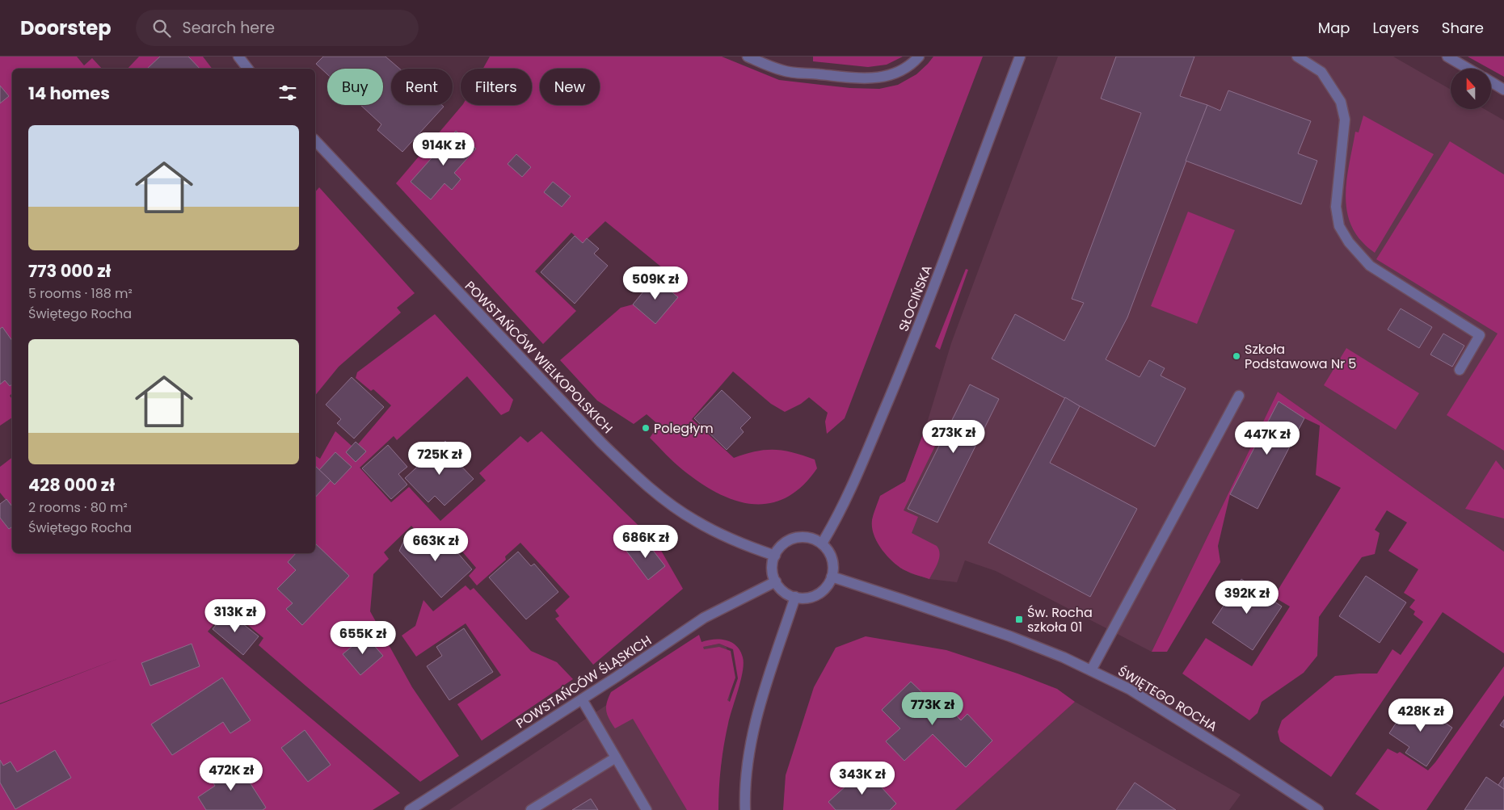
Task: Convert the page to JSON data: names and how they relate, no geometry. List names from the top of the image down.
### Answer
{
  "streets": {
    "street": [
      "SŁOCIŃSKA",
      "POWSTAŃCÓW WIELKOPOLSKICH",
      "POWSTAŃCÓW ŚLĄSKICH",
      "ŚWIĘTEGO ROCHA"
    ]
  },
  "crossings": [
    ["SŁOCIŃSKA", "POWSTAŃCÓW WIELKOPOLSKICH"],
    ["SŁOCIŃSKA", "POWSTAŃCÓW ŚLĄSKICH"],
    ["SŁOCIŃSKA", "ŚWIĘTEGO ROCHA"],
    ["POWSTAŃCÓW WIELKOPOLSKICH", "POWSTAŃCÓW ŚLĄSKICH"],
    ["POWSTAŃCÓW WIELKOPOLSKICH", "ŚWIĘTEGO ROCHA"],
    ["POWSTAŃCÓW ŚLĄSKICH", "ŚWIĘTEGO ROCHA"]
  ],
  "places": {
    "other": ["Szkoła Podstawowa Nr 5", "Poległym"],
    "transit": ["Św. Rocha szkoła 01"]
  },
  "north": "top",
  "page": {
    "header": "Doorstep",
    "search": "Search here",
    "nav": ["Map", "Layers", "Share"],
    "chip": [
      "Buy",
      "Rent",
      "Filters",
      "New"
    ],
    "heading": "14 homes",
    "list": [
      {
        "name": "773 000 zł",
        "note": "5 rooms · 188 m² · Świętego Rocha"
      },
      {
        "name": "428 000 zł",
        "note": "2 rooms · 80 m² · Świętego Rocha"
      }
    ],
    "price": [
      "914K zł",
      "509K zł",
      "273K zł",
      "447K zł",
      "725K zł",
      "686K zł",
      "663K zł",
      "392K zł",
      "313K zł",
      "655K zł",
      "773K zł",
      "428K zł",
      "472K zł",
      "343K zł"
    ]
  }
}
